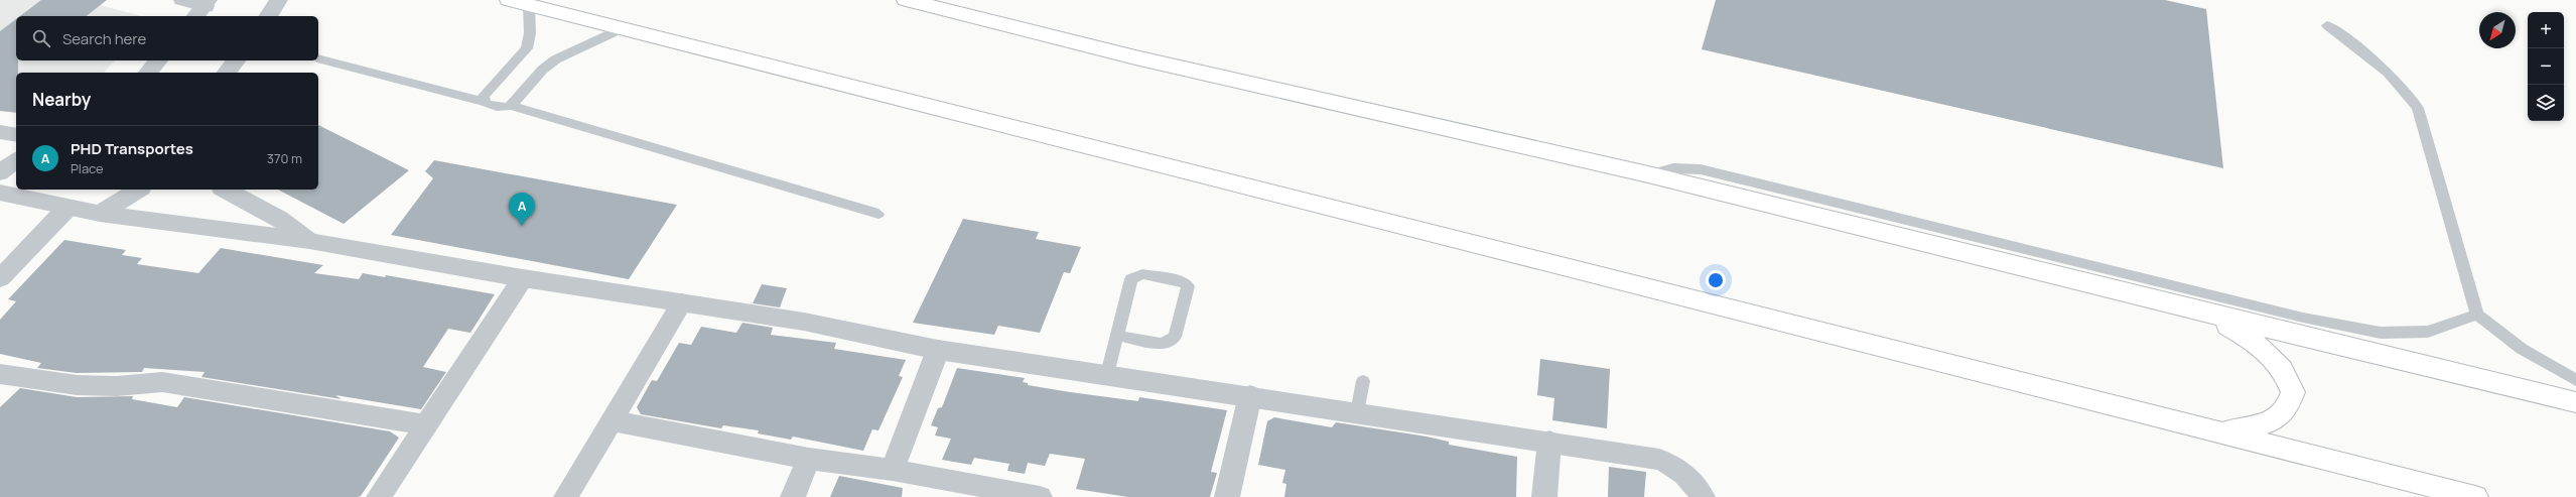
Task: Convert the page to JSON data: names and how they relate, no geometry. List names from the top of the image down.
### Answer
{
  "north": "bottom left",
  "page": {
    "map_buttons": ["+", "−"],
    "search": "Search here",
    "heading": "Nearby",
    "list": [
      {
        "mark": "A",
        "name": "PHD Transportes",
        "note": "Place",
        "value": "370 m"
      }
    ],
    "pins": "A"
  }
}
